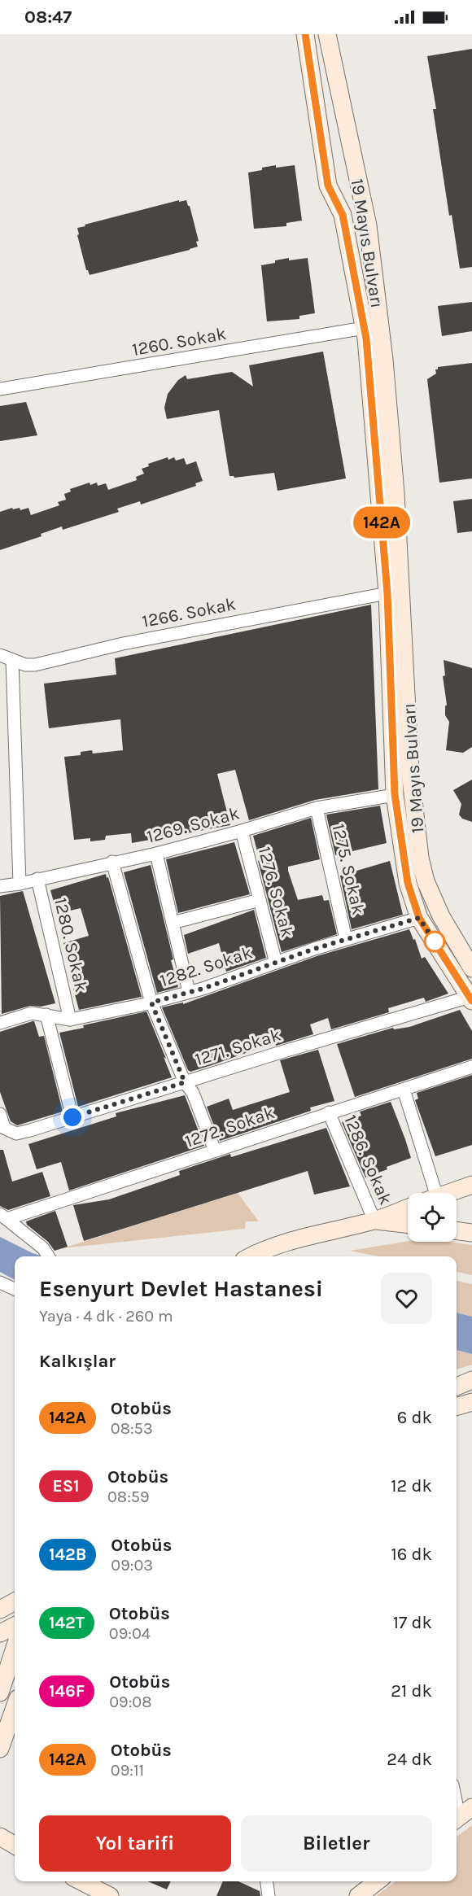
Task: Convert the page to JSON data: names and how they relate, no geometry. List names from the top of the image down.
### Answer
{
  "streets": {
    "main road": ["19 Mayıs Bulvarı"],
    "street": [
      "1260. Sokak",
      "1266. Sokak",
      "1269. Sokak",
      "1275. Sokak",
      "1276. Sokak",
      "1280. Sokak",
      "1282. Sokak",
      "1271. Sokak",
      "1272. Sokak",
      "1286. Sokak"
    ]
  },
  "crossings": [
    ["19 Mayıs Bulvarı", "1260. Sokak"],
    ["19 Mayıs Bulvarı", "1266. Sokak"],
    ["19 Mayıs Bulvarı", "1269. Sokak"],
    ["19 Mayıs Bulvarı", "1282. Sokak"],
    ["19 Mayıs Bulvarı", "1271. Sokak"],
    ["1269. Sokak", "1275. Sokak"],
    ["1269. Sokak", "1276. Sokak"],
    ["1269. Sokak", "1280. Sokak"],
    ["1275. Sokak", "1282. Sokak"],
    ["1276. Sokak", "1282. Sokak"],
    ["1280. Sokak", "1282. Sokak"],
    ["1272. Sokak", "1286. Sokak"]
  ],
  "lines": ["bus line 142A"],
  "page": {
    "status": "08:47",
    "on_map": "142A",
    "heading": [
      ["Esenyurt Devlet Hastanesi", "Yaya · 4 dk · 260 m"],
      "Kalkışlar"
    ],
    "list": [
      {
        "mark": "142A",
        "name": "Otobüs",
        "note": "08:53",
        "value": "6 dk"
      },
      {
        "mark": "ES1",
        "name": "Otobüs",
        "note": "08:59",
        "value": "12 dk"
      },
      {
        "mark": "142B",
        "name": "Otobüs",
        "note": "09:03",
        "value": "16 dk"
      },
      {
        "mark": "142T",
        "name": "Otobüs",
        "note": "09:04",
        "value": "17 dk"
      },
      {
        "mark": "146F",
        "name": "Otobüs",
        "note": "09:08",
        "value": "21 dk"
      },
      {
        "mark": "142A",
        "name": "Otobüs",
        "note": "09:11",
        "value": "24 dk"
      }
    ],
    "buttons": ["Yol tarifi", "Biletler"]
  }
}
